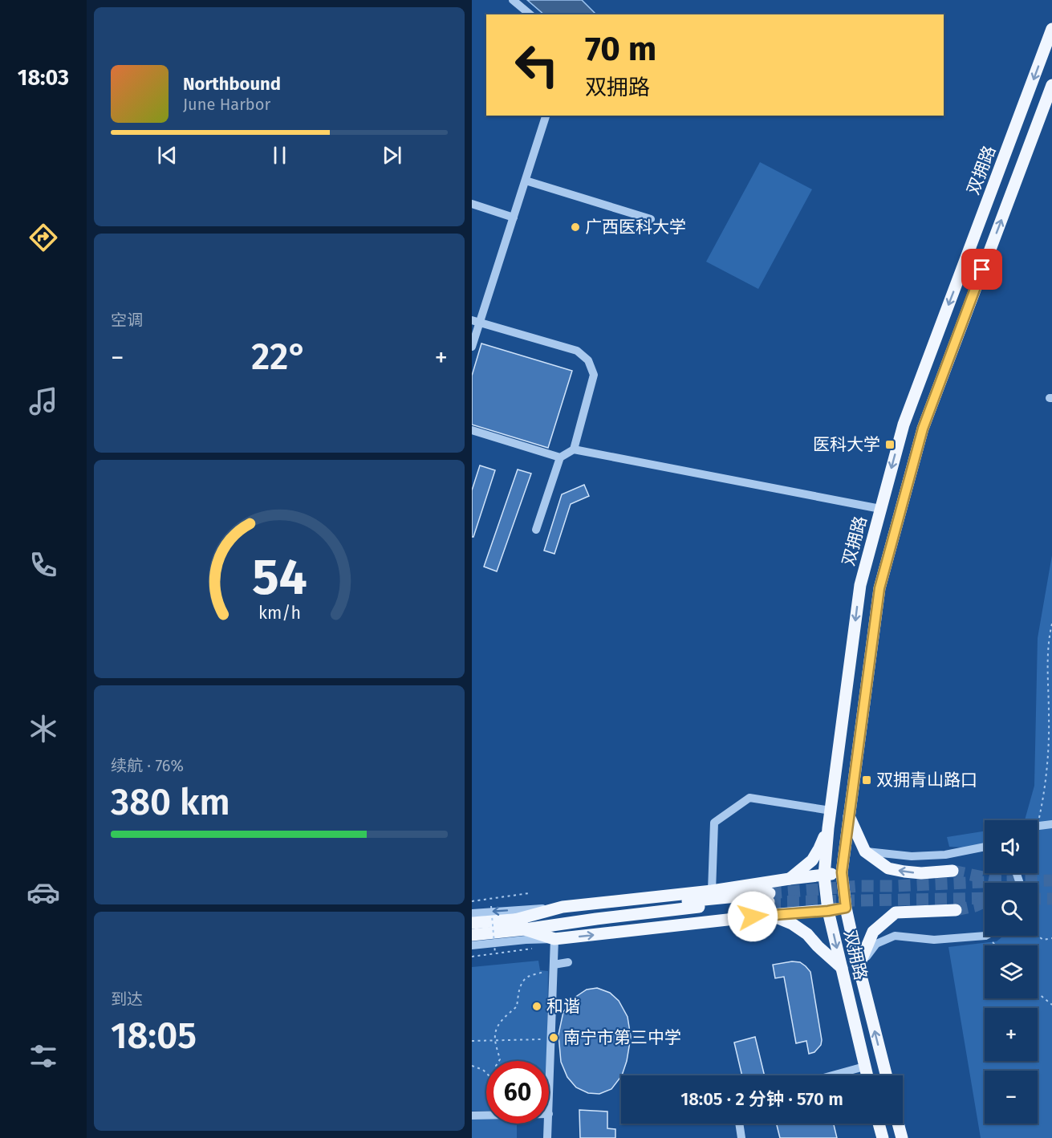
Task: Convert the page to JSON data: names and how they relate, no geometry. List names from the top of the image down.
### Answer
{
  "streets": {
    "main road": ["双拥路"]
  },
  "places": {
    "other": ["广西医科大学", "和谐", "南宁市第三中学"],
    "transit": ["医科大学", "双拥青山路口"]
  },
  "page": {
    "tabs": "18:03",
    "turn": ["70 m", "双拥路"],
    "song": ["Northbound", "June Harbor"],
    "tile": [
      "空调",
      ["续航 · 76%", "380 km"],
      ["到达", "18:05"]
    ],
    "heat": ["−", "22°", "+"],
    "map_buttons": ["+", "−"],
    "limit": "60",
    "trip": "18:05 · 2 分钟 · 570 m",
    "gauge": ["54", "km/h"]
  }
}
